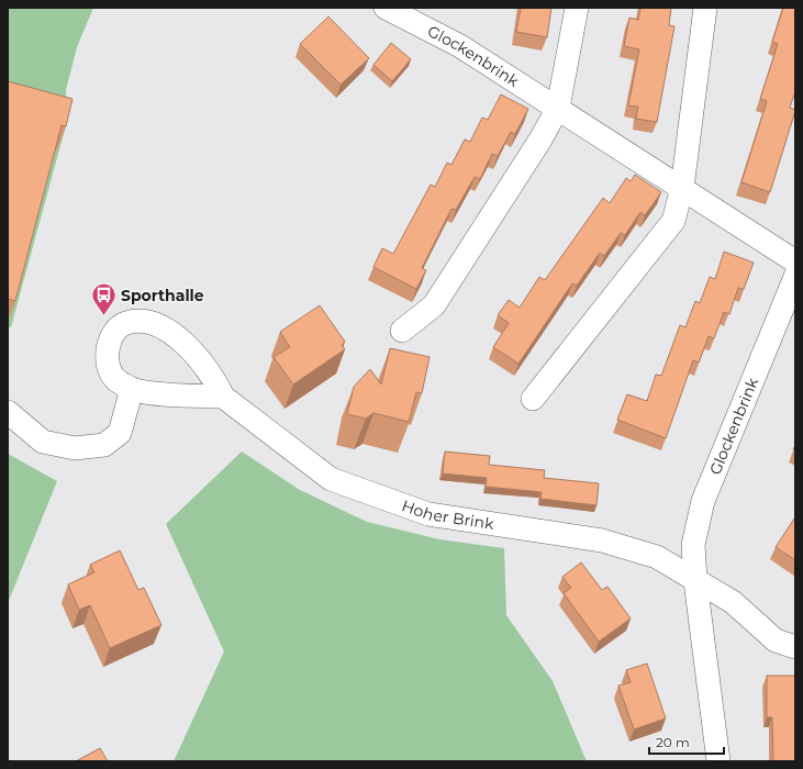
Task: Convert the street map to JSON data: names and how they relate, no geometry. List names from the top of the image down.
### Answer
{
  "streets": {
    "street": ["Glockenbrink", "Hoher Brink"]
  },
  "crossings": [
    ["Glockenbrink", "Hoher Brink"]
  ],
  "places": {
    "bus stop": ["Sporthalle"]
  },
  "scale_bar": "20 m"
}
